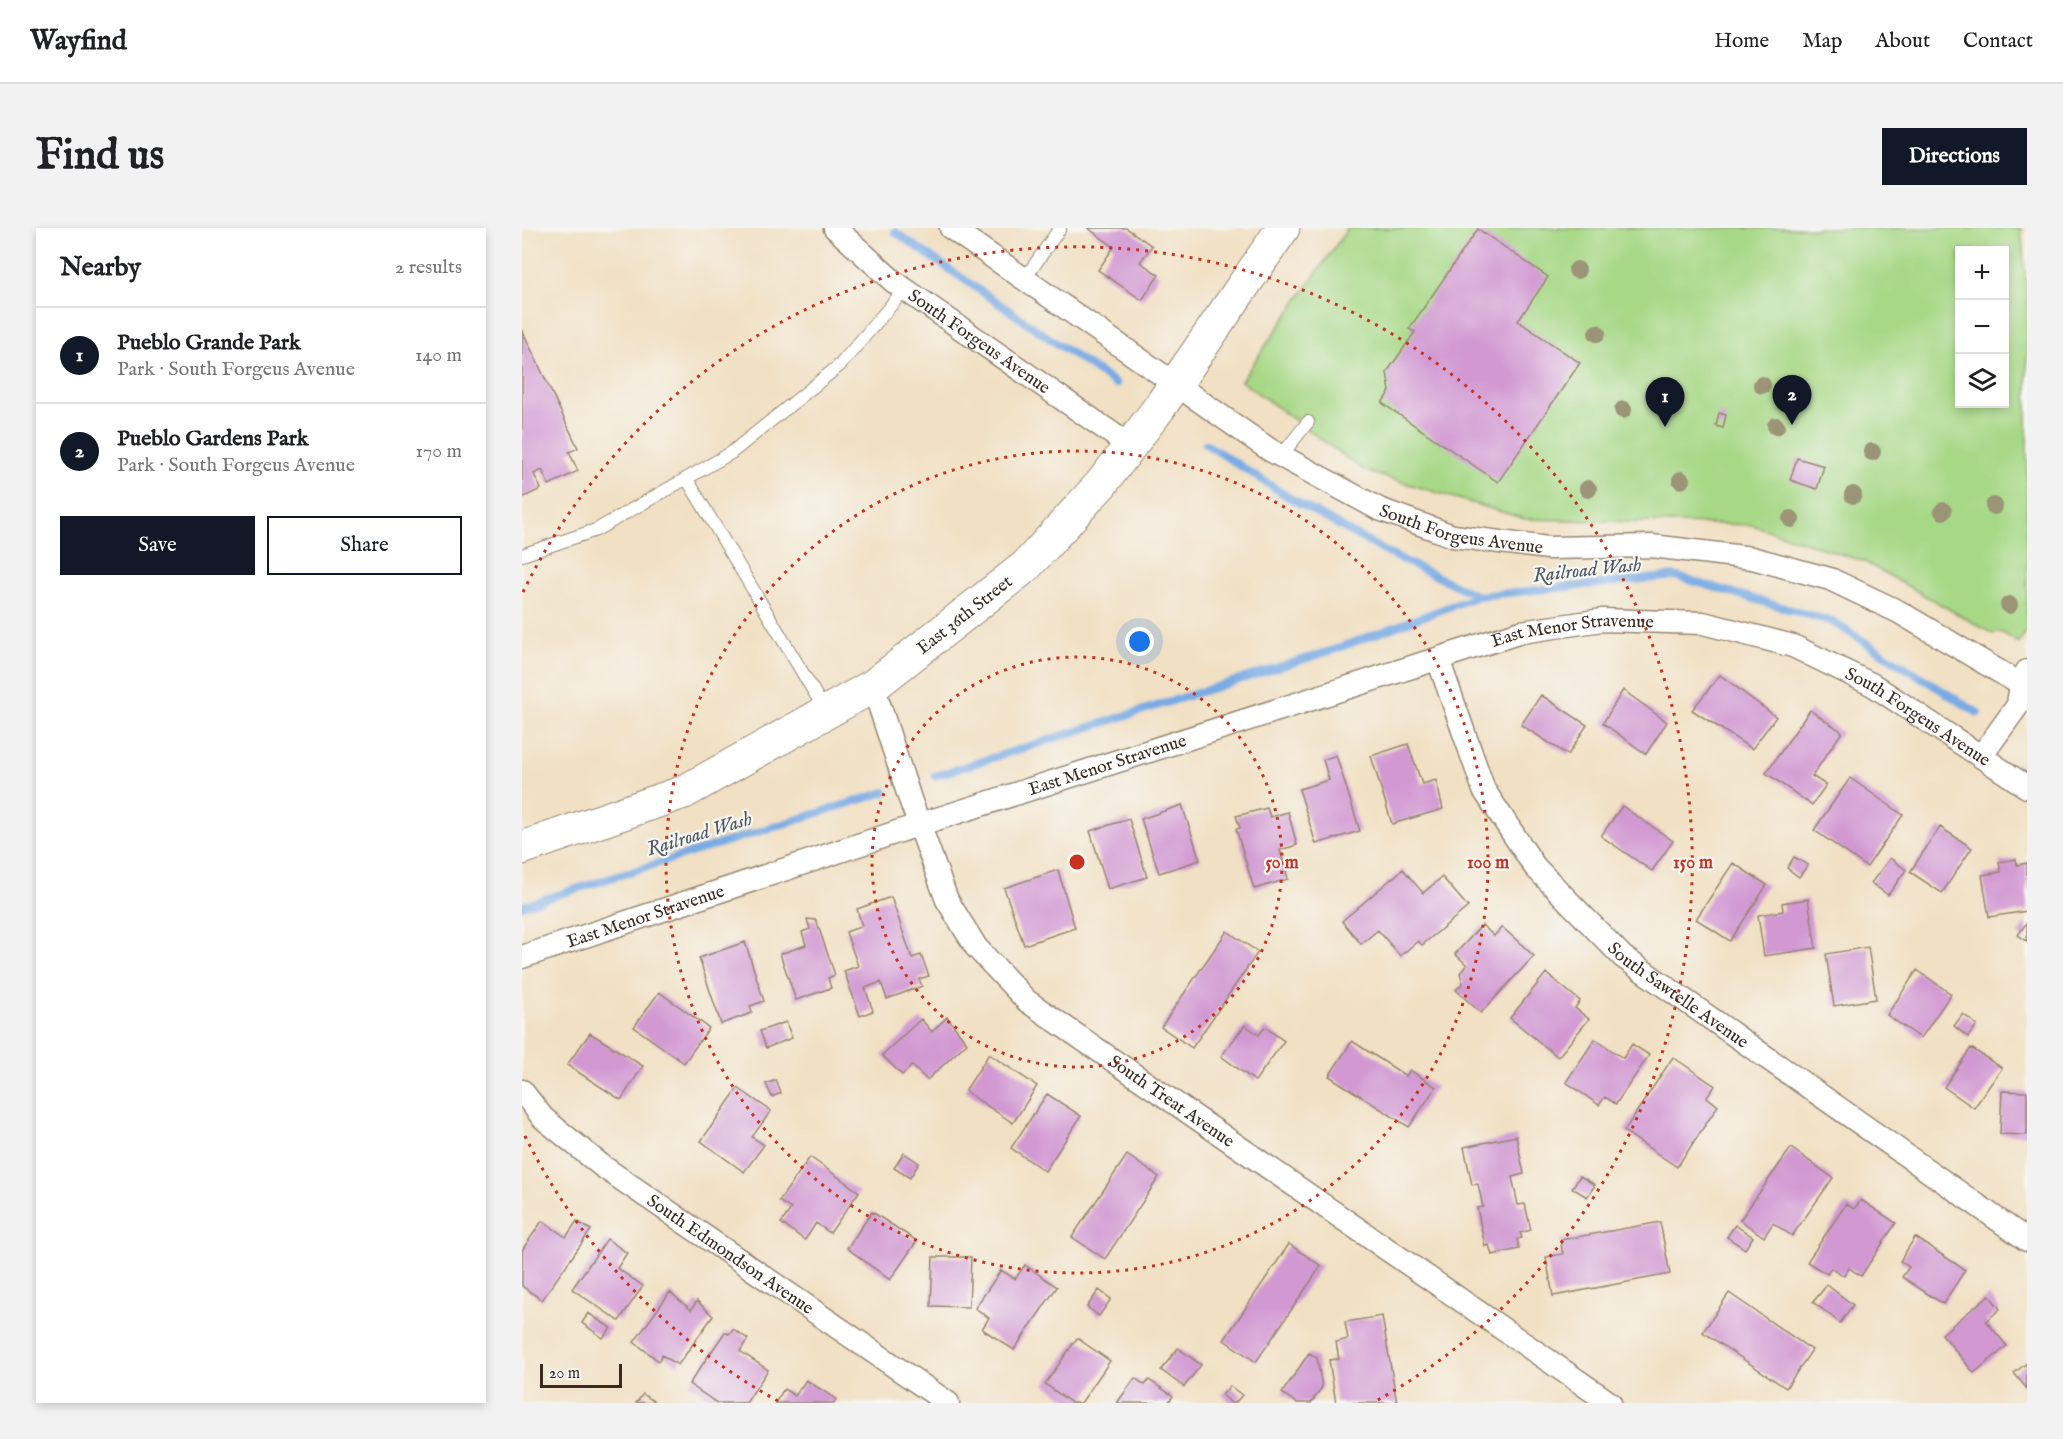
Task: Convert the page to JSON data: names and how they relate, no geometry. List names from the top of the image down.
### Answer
{
  "streets": {
    "main road": ["East 36th Street"],
    "street": [
      "South Forgeus Avenue",
      "East Menor Stravenue",
      "South Sawtelle Avenue",
      "South Treat Avenue",
      "South Edmondson Avenue"
    ]
  },
  "crossings": [
    ["South Forgeus Avenue", "East 36th Street"],
    ["South Forgeus Avenue", "East Menor Stravenue"],
    ["East 36th Street", "South Treat Avenue"],
    ["East Menor Stravenue", "South Sawtelle Avenue"],
    ["East Menor Stravenue", "South Treat Avenue"]
  ],
  "water": ["Railroad Wash"],
  "scale_bar": "20 m",
  "page": {
    "header": "Wayfind",
    "nav": [
      "Home",
      "Map",
      "About",
      "Contact"
    ],
    "buttons": [
      "Directions",
      ["Save", "Share"]
    ],
    "title": "Find us",
    "heading": ["Nearby", "2 results"],
    "map_buttons": ["+", "−"],
    "list": [
      {
        "mark": "1",
        "name": "Pueblo Grande Park",
        "note": "Park · South Forgeus Avenue",
        "value": "140 m"
      },
      {
        "mark": "2",
        "name": "Pueblo Gardens Park",
        "note": "Park · South Forgeus Avenue",
        "value": "170 m"
      }
    ],
    "pins": ["2", "1"],
    "scale": "20 m"
  },
  "rings": ["50 m", "100 m", "150 m"]
}
